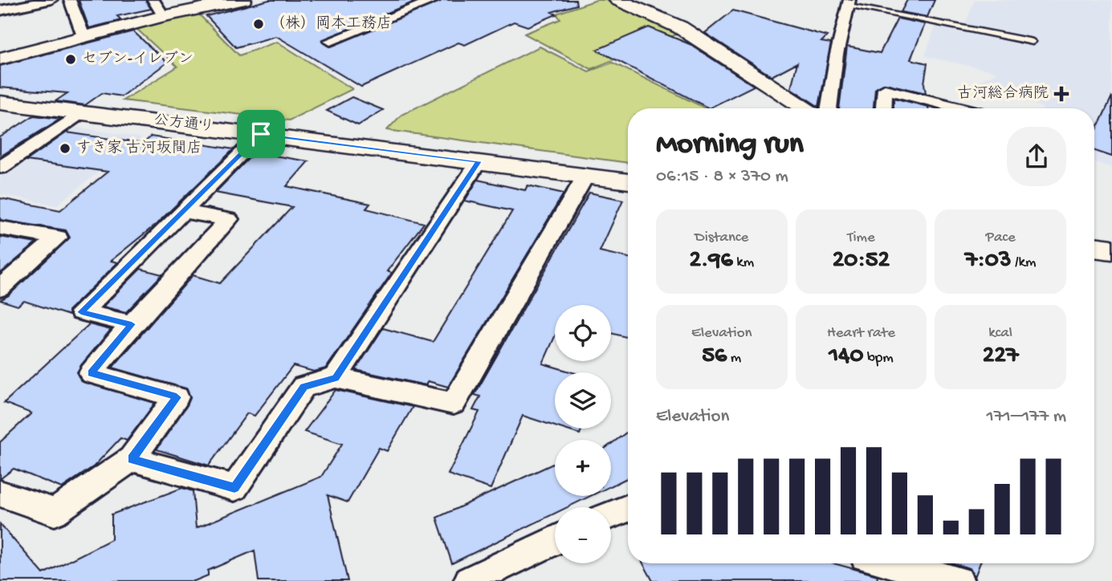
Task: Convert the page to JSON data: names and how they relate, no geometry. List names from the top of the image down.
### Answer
{
  "streets": {
    "street": ["公方通り"]
  },
  "places": {
    "other": ["（株）岡本工務店", "セブン-イレブン", "すき家 古河坂間店"],
    "health": ["古河総合病院"]
  },
  "page": {
    "heading": ["Morning run", "06:15 · 8 × 370 m"],
    "stats": [
      ["Distance", "2.96 km"],
      ["Time", "20:52"],
      ["Pace", "7:03 /km"],
      ["Elevation", "56 m"],
      ["Heart rate", "140 bpm"],
      ["kcal", "227"]
    ],
    "map_buttons": ["+", "−"],
    "chart": ["Elevation", "171–177 m"]
  }
}
